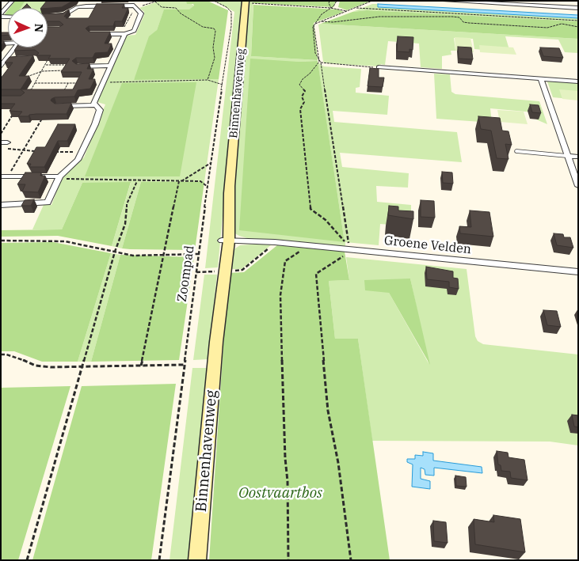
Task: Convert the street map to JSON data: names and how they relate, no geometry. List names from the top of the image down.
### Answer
{
  "streets": {
    "street": ["Binnenhavenweg", "Groene Velden"],
    "path": ["Zoompad"]
  },
  "crossings": [
    ["Binnenhavenweg", "Groene Velden"]
  ],
  "parks": ["Oostvaartbos"],
  "north": "right"
}
